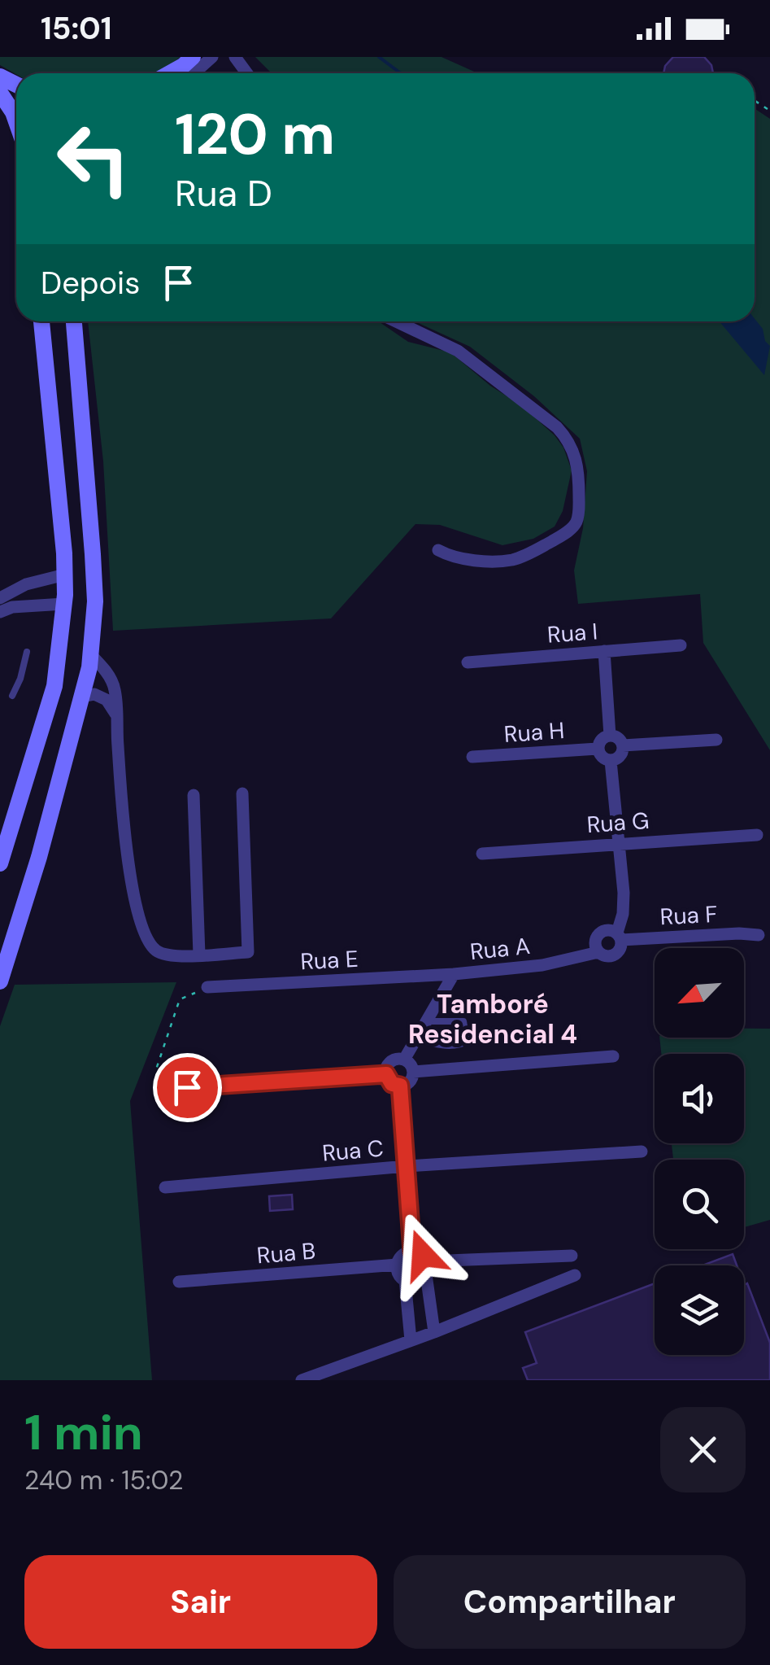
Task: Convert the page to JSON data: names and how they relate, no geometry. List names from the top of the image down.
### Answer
{
  "streets": {
    "street": [
      "Rua I",
      "Rua H",
      "Rua G",
      "Rua F",
      "Rua A",
      "Rua E",
      "Rua C",
      "Rua B"
    ]
  },
  "crossings": [
    ["Rua F", "Rua A"],
    ["Rua A", "Rua E"]
  ],
  "districts": ["Tamboré Residencial 4"],
  "north": "bottom left",
  "page": {
    "status": "15:01",
    "turn": ["120 m", "Rua D"],
    "then": "Depois",
    "heading": ["1 min", "240 m · 15:02"],
    "buttons": ["Sair", "Compartilhar"]
  }
}
